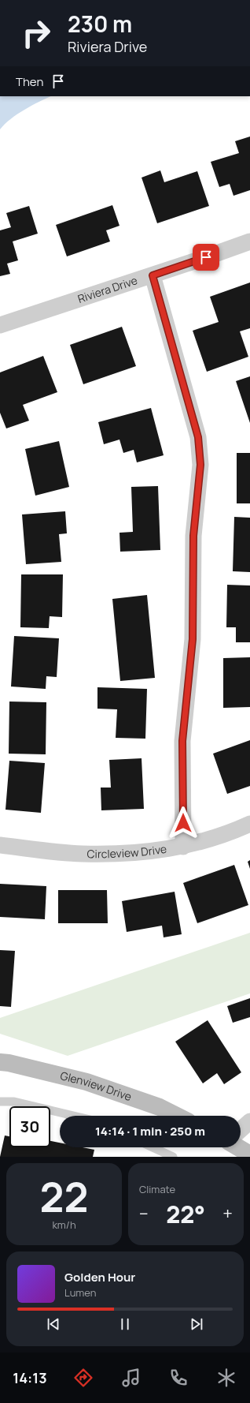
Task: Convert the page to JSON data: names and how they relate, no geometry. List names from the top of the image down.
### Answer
{
  "streets": {
    "main road": ["Glenview Drive"],
    "street": ["Riviera Drive", "Circleview Drive"]
  },
  "page": {
    "turn": ["230 m", "Riviera Drive"],
    "then": "Then",
    "limit": "30",
    "trip": "14:14 · 1 min · 250 m",
    "tile": [
      ["22", "km/h"],
      "Climate"
    ],
    "heat": ["−", "22°", "+"],
    "song": ["Golden Hour", "Lumen"],
    "tabs": "14:13"
  }
}
